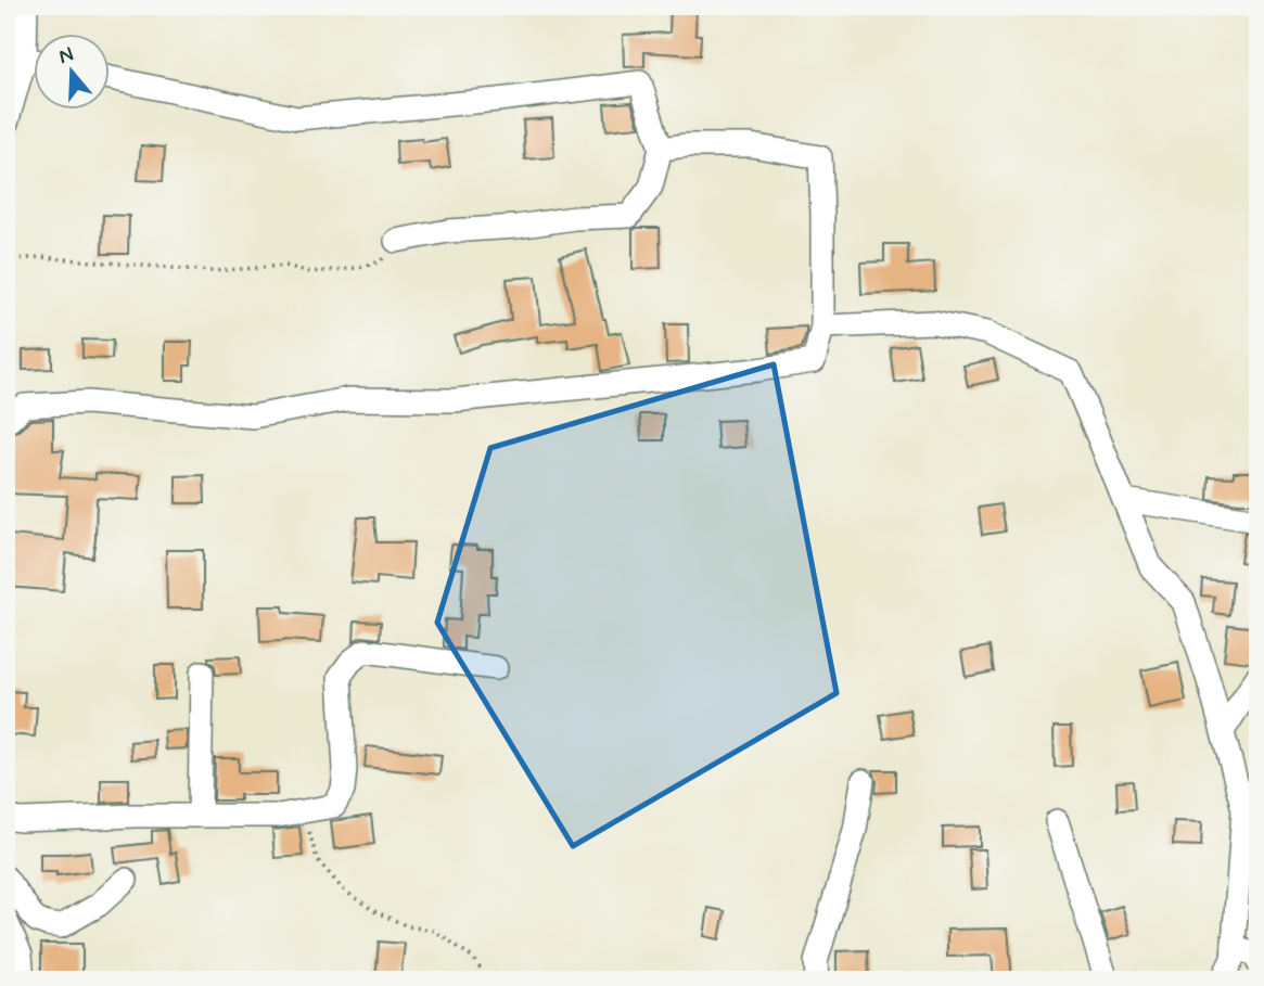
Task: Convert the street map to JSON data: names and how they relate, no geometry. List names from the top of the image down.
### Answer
{
  "north": "top"
}
